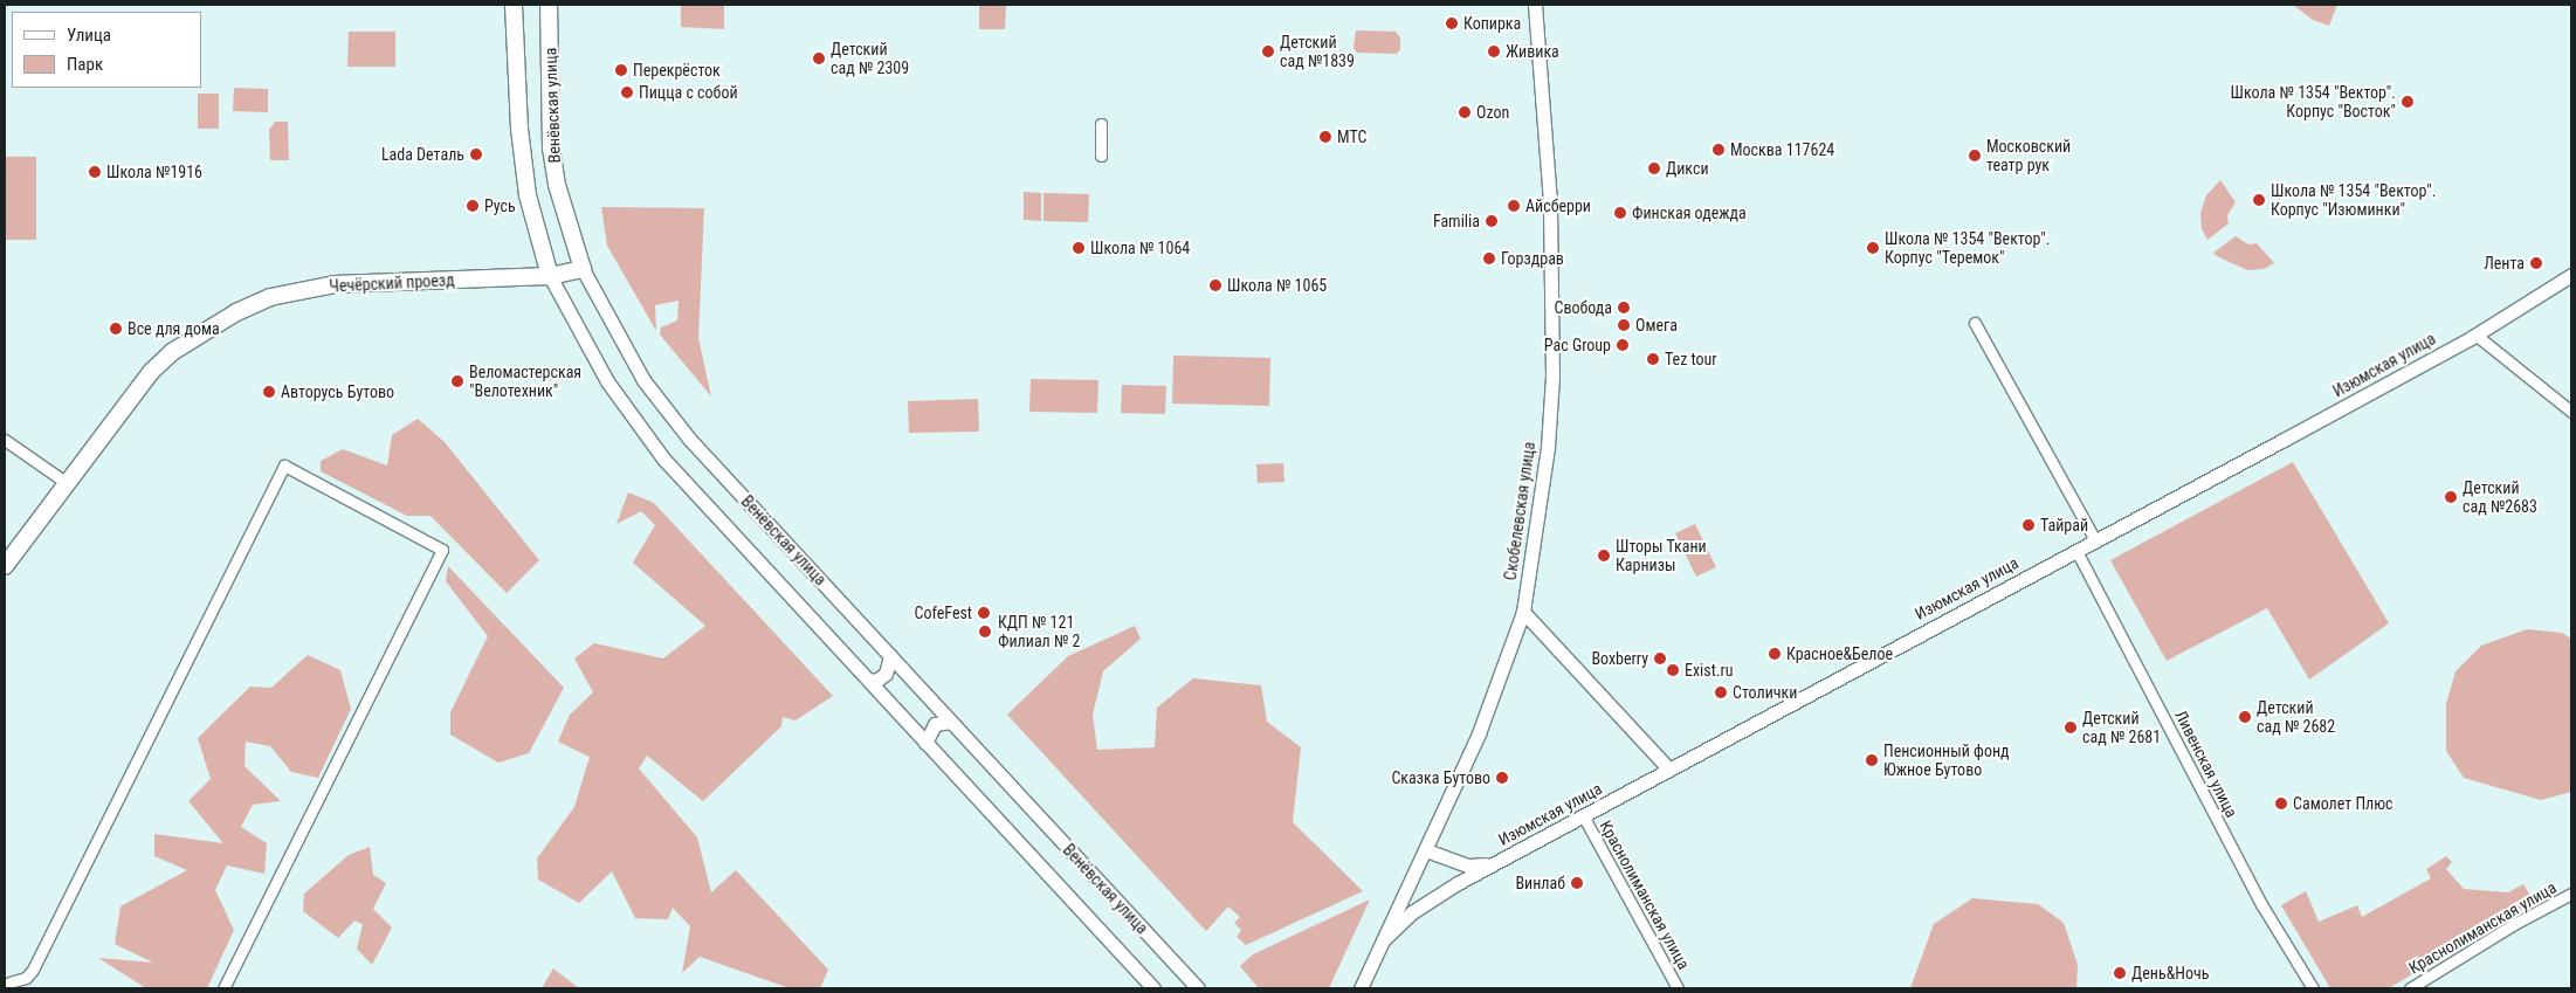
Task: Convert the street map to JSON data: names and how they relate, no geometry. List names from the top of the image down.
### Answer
{
  "streets": {
    "main road": ["Венёвская улица", "Чечёрский проезд"],
    "street": [
      "Изюмская улица",
      "Скобелевская улица",
      "Ливенская улица",
      "Краснолиманская улица"
    ]
  },
  "crossings": [
    ["Венёвская улица", "Чечёрский проезд"],
    ["Изюмская улица", "Скобелевская улица"],
    ["Изюмская улица", "Ливенская улица"],
    ["Изюмская улица", "Краснолиманская улица"]
  ],
  "places": [
    "Копирка",
    "Детский сад №1839",
    "Живика",
    "Детский сад № 2309",
    "Перекрёсток",
    "Пицца с собой",
    "Школа № 1354 \"Вектор\". Корпус \"Восток\"",
    "Ozon",
    "МТС",
    "Москва 117624",
    "Lada Dеталь",
    "Московский театр рук",
    "Дикси",
    "Школа №1916",
    "Школа № 1354 \"Вектор\". Корпус \"Изюминки\"",
    "Русь",
    "Айсберри",
    "Финская одежда",
    "Familia",
    "Школа № 1064",
    "Школа № 1354 \"Вектор\". Корпус \"Теремок\"",
    "Горздрав",
    "Лента",
    "Школа № 1065",
    "Свобода",
    "Омега",
    "Все для дома",
    "Pac Group",
    "Tez tour",
    "Веломастерская \"Велотехник\"",
    "Авторусь Бутово",
    "Детский сад №2683",
    "Тайрай",
    "Шторы Ткани Карнизы",
    "CofeFest",
    "КДП № 121 Филиал № 2",
    "Красное&Белое",
    "Boxberry",
    "Exist.ru",
    "Столички",
    "Детский сад № 2682",
    "Детский сад № 2681",
    "Пенсионный фонд Южное Бутово",
    "Сказка Бутово",
    "Самолет Плюс",
    "Винлаб",
    "День&Ночь"
  ],
  "legend": ["Улица", "Парк"]
}
